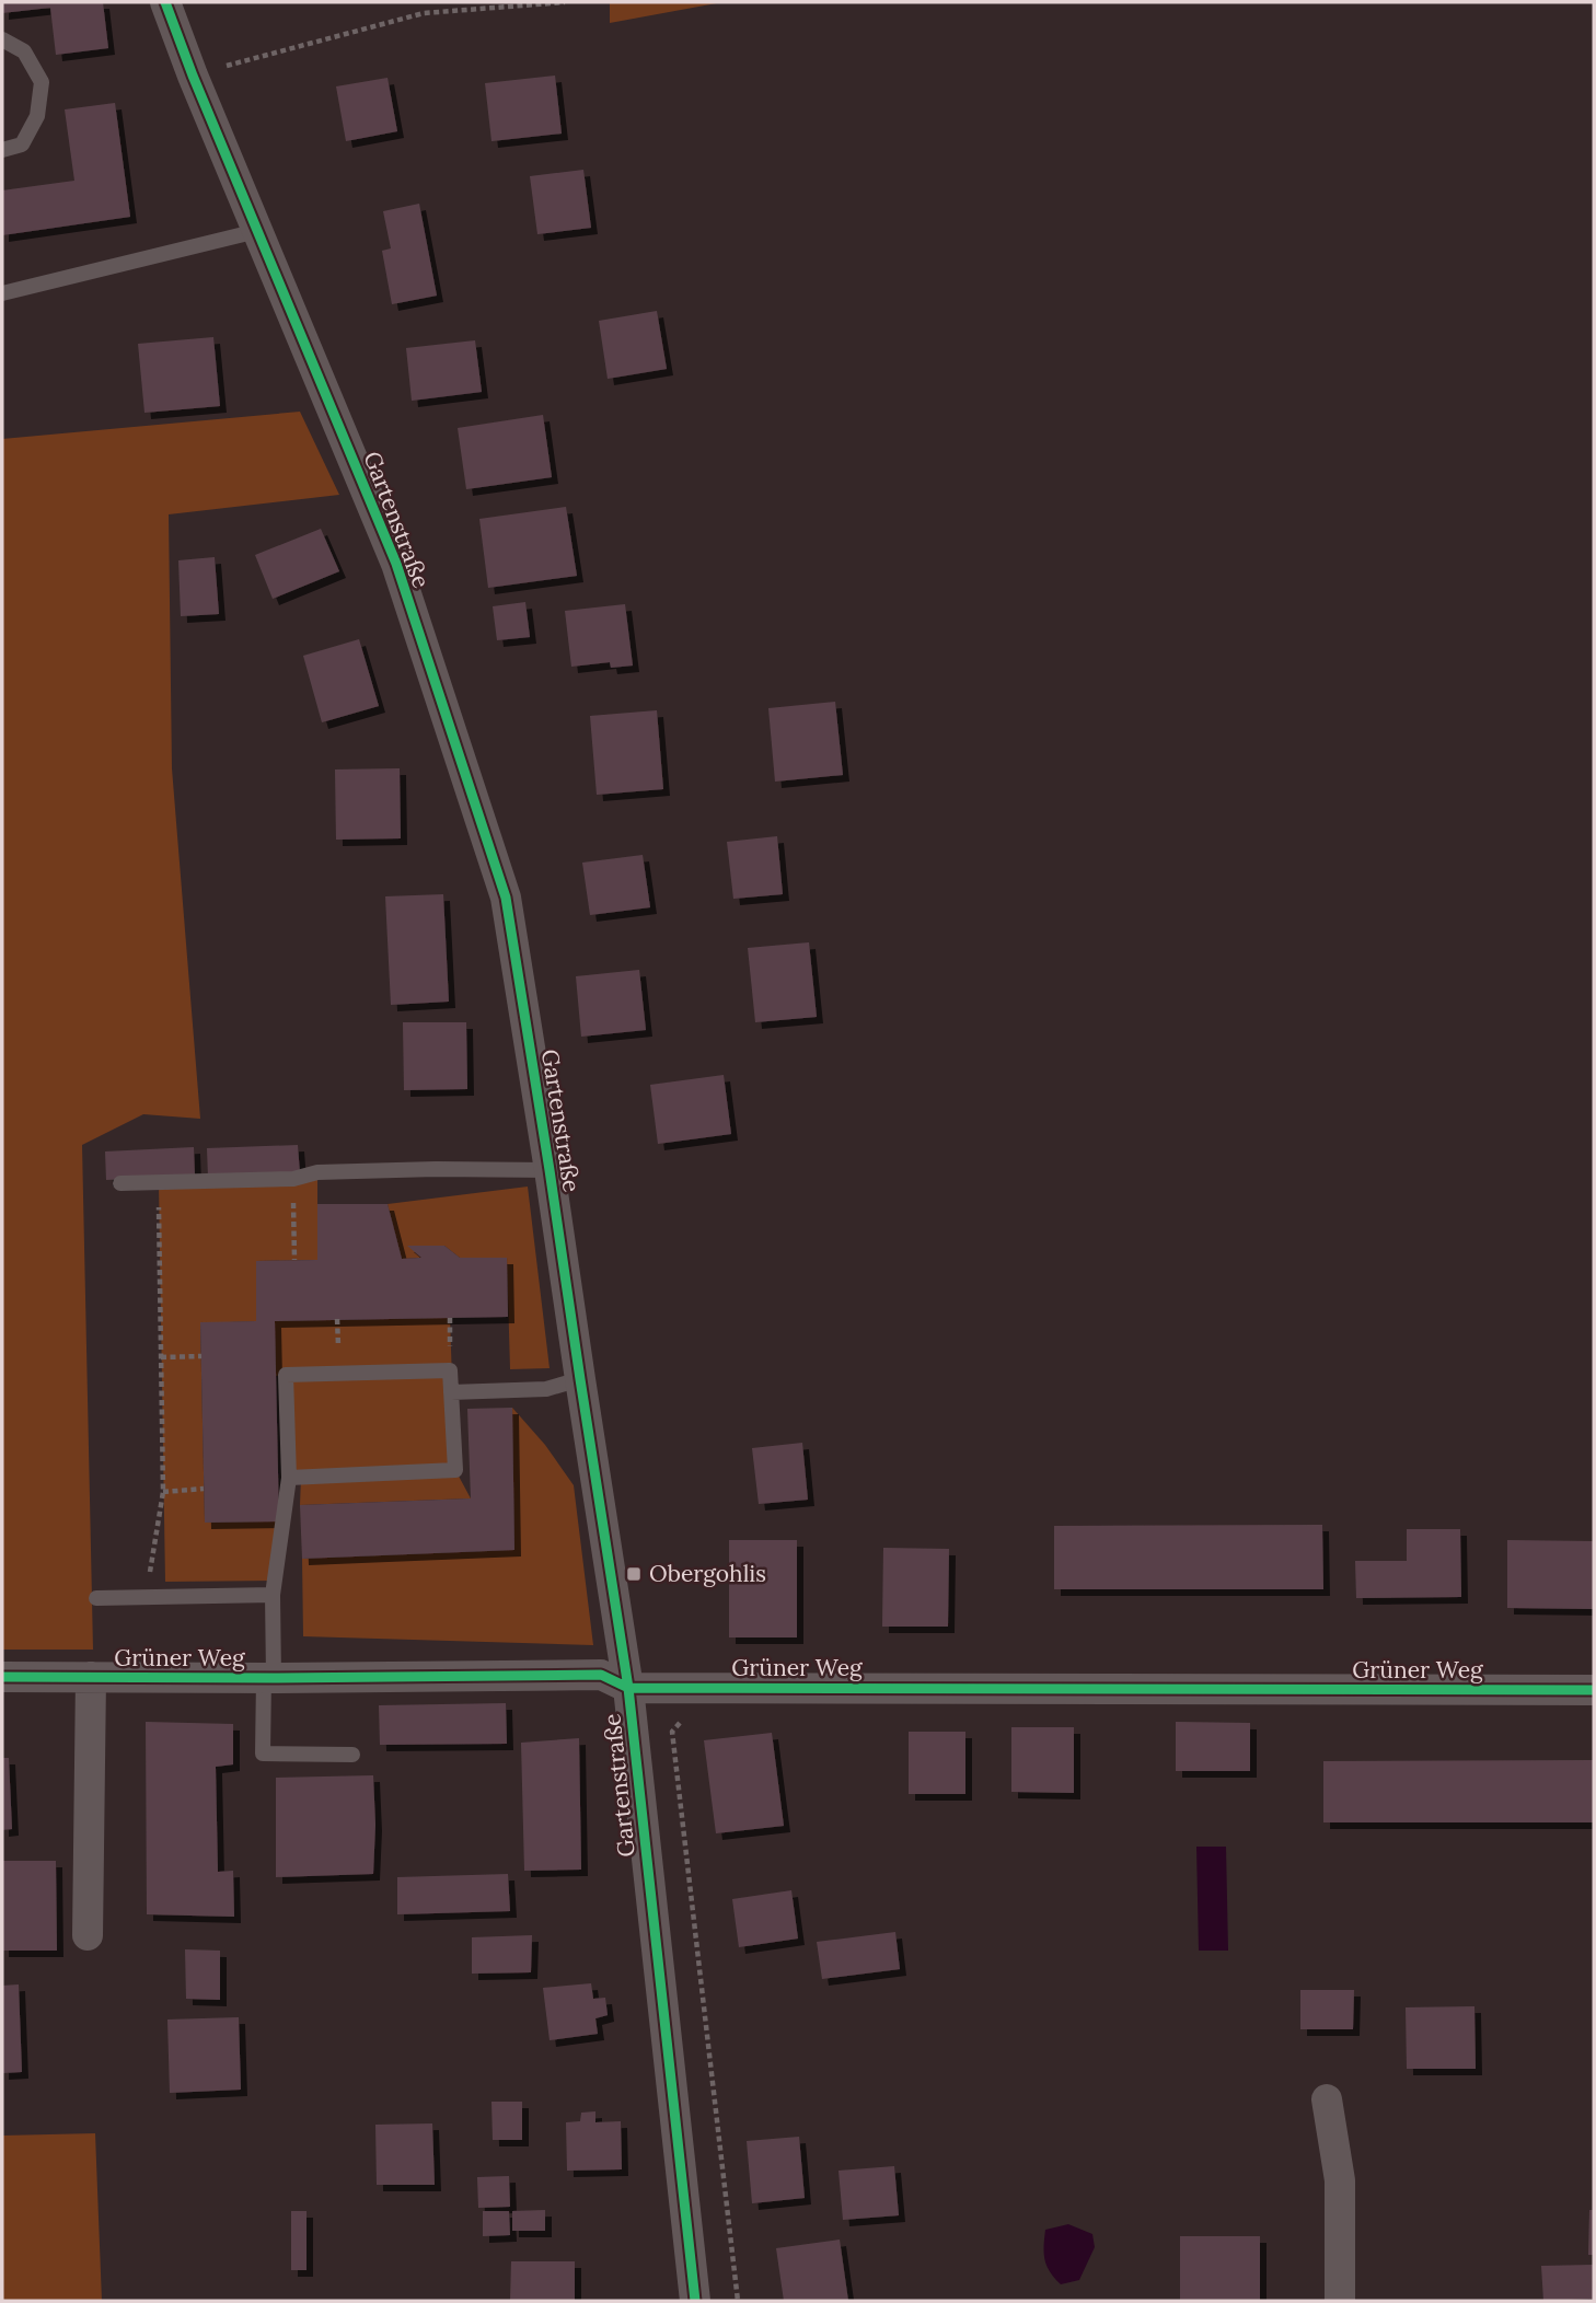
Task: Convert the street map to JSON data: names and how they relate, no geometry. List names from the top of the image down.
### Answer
{
  "streets": {
    "street": ["Gartenstraße", "Grüner Weg"]
  },
  "crossings": [
    ["Gartenstraße", "Grüner Weg"]
  ],
  "places": {
    "transit": ["Obergohlis"]
  }
}
